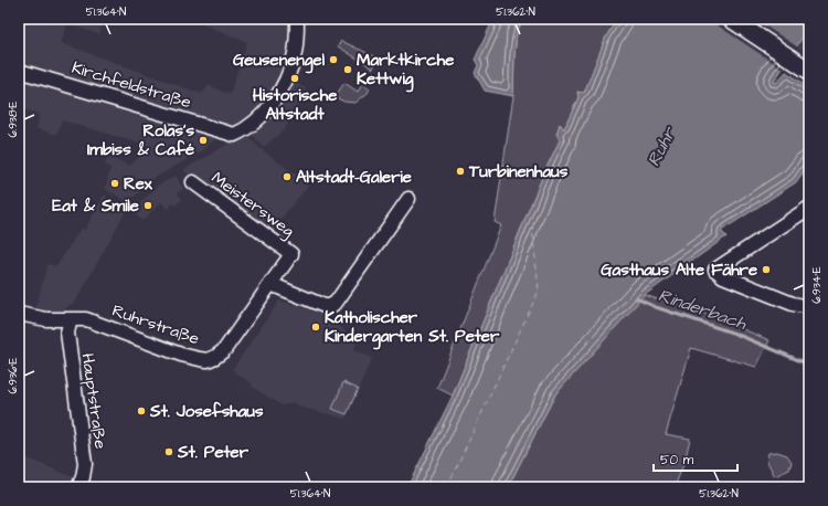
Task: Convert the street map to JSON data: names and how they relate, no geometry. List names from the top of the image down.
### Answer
{
  "streets": {
    "street": [
      "Kirchfeldstraße",
      "Meistersweg",
      "Ruhrstraße",
      "Hauptstraße"
    ]
  },
  "crossings": [
    ["Meistersweg", "Ruhrstraße"],
    ["Ruhrstraße", "Hauptstraße"]
  ],
  "water": ["Ruhr", "Rinderbach"],
  "places": [
    "Geusenengel",
    "Marktkirche Kettwig",
    "Historische Altstadt",
    "Rolas's Imbiss & Café",
    "Turbinenhaus",
    "Altstadt-Galerie",
    "Rex",
    "Eat & Smile",
    "Gasthaus Alte Fähre",
    "Katholischer Kindergarten St. Peter",
    "St. Josefshaus",
    "St. Peter"
  ],
  "scale_bar": "50 m",
  "coordinates": [
    "51.364°N",
    "51.362°N",
    "6.938°E",
    "6.934°E",
    "6.936°E"
  ]
}
